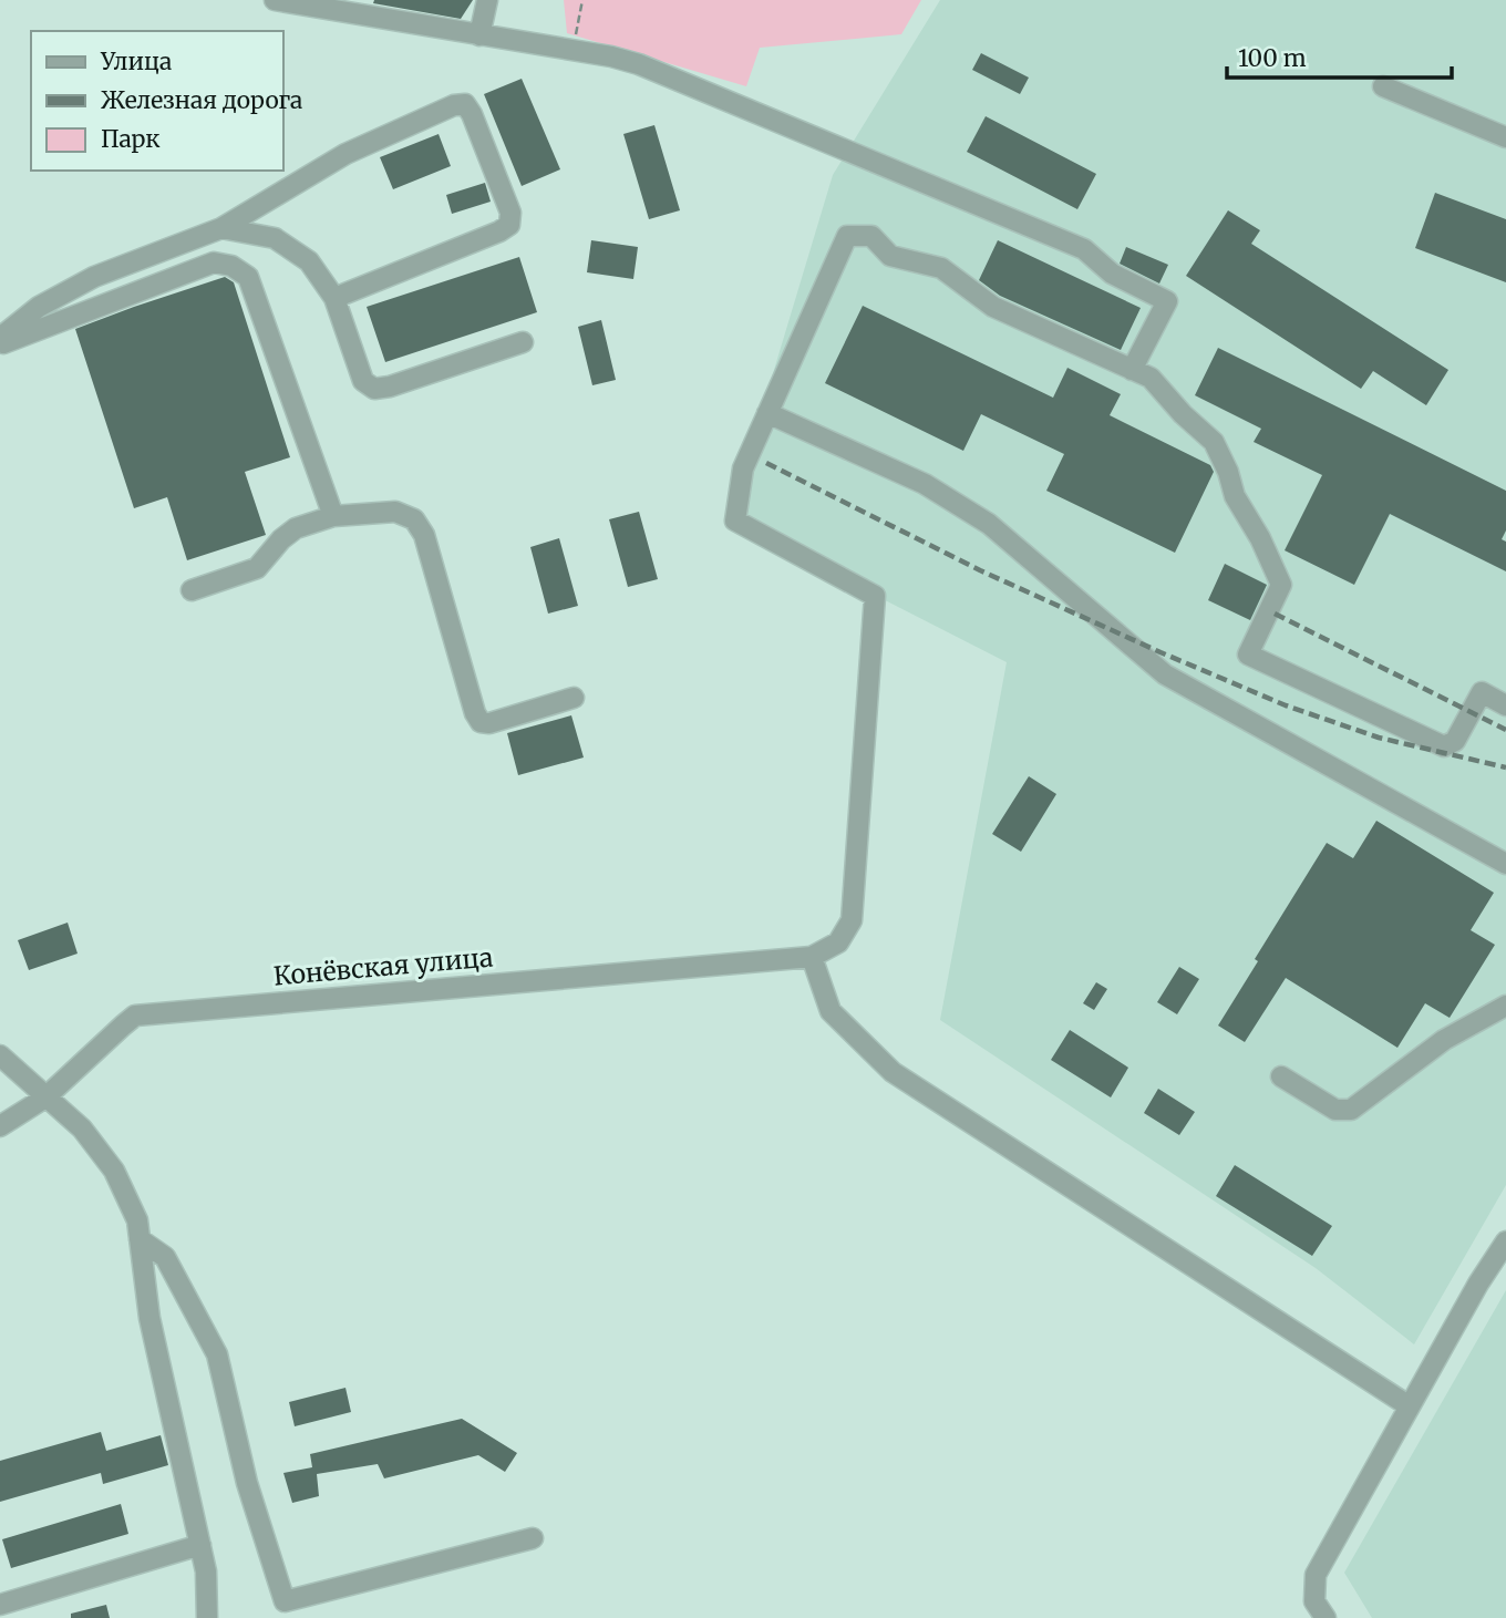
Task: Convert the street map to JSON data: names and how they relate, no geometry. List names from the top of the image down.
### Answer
{
  "streets": {
    "street": ["Конёвская улица"]
  },
  "legend": ["Улица", "Железная дорога", "Парк"],
  "scale_bar": "100 m"
}
